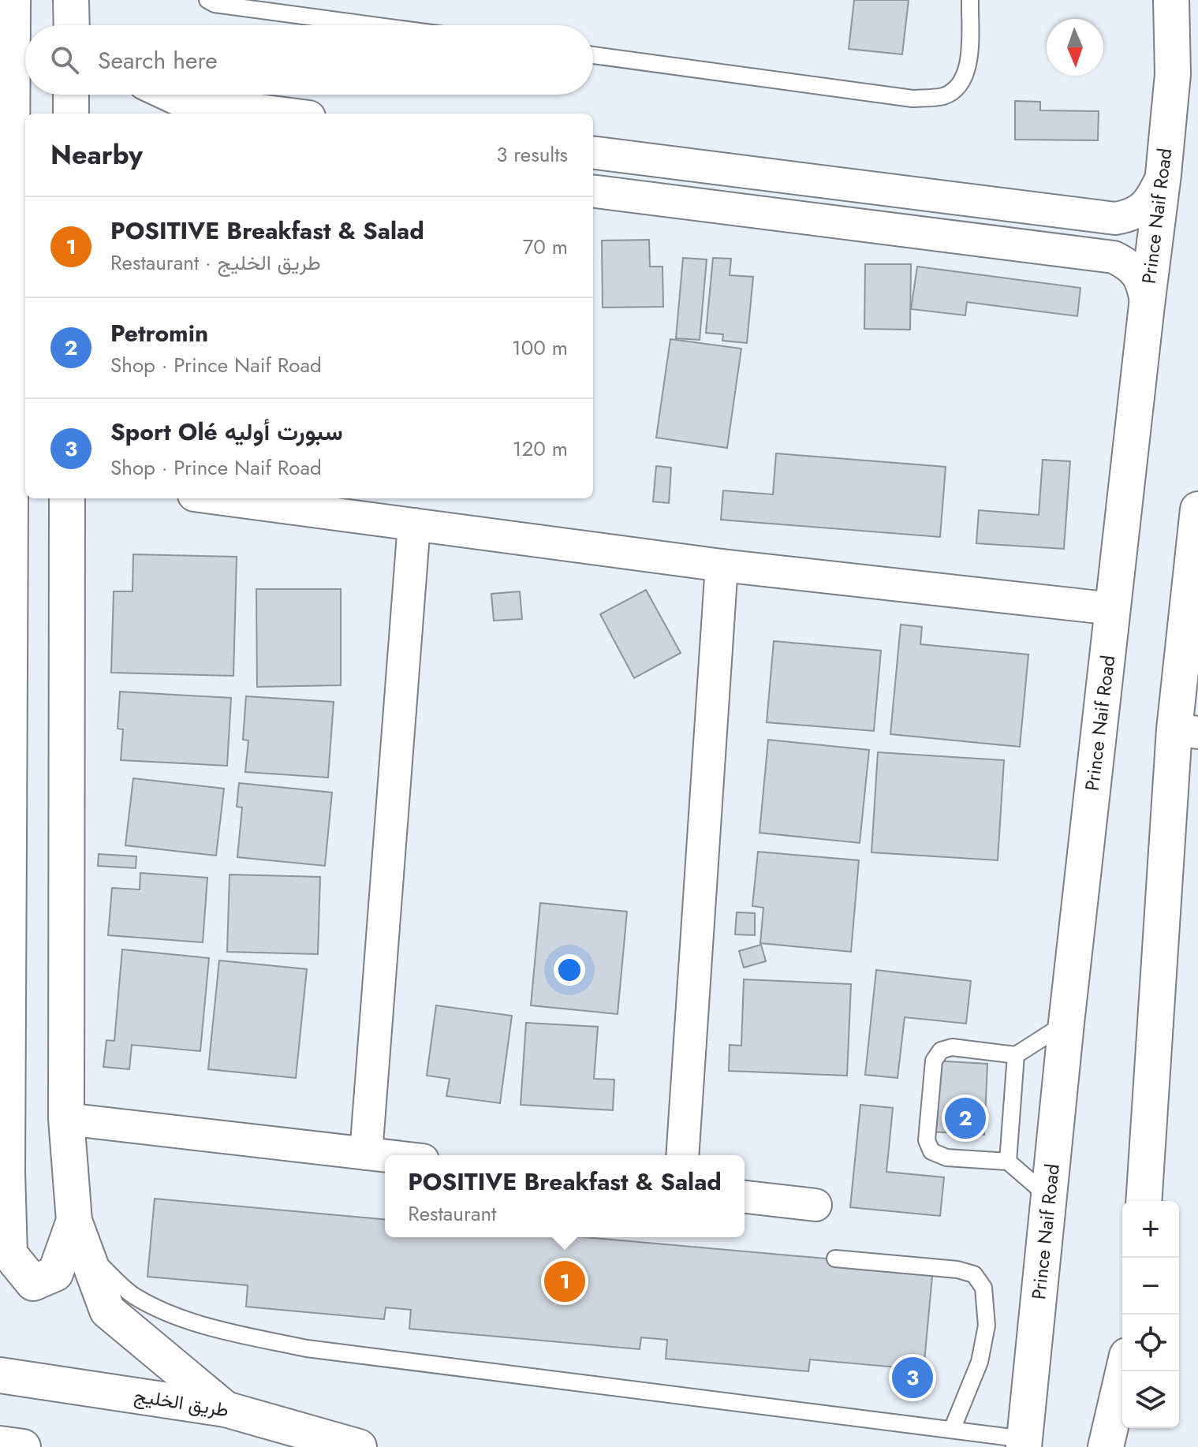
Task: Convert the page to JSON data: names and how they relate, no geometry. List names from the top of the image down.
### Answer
{
  "streets": {
    "main road": ["Prince Naif Road", "طريق الخليج"]
  },
  "north": "bottom",
  "page": {
    "search": "Search here",
    "heading": ["Nearby", "3 results"],
    "list": [
      {
        "mark": "1",
        "name": "POSITIVE Breakfast & Salad",
        "note": "Restaurant · طريق الخليج",
        "value": "70 m"
      },
      {
        "mark": "2",
        "name": "Petromin",
        "note": "Shop · Prince Naif Road",
        "value": "100 m"
      },
      {
        "mark": "3",
        "name": "Sport Olé سبورت أوليه",
        "note": "Shop · Prince Naif Road",
        "value": "120 m"
      }
    ],
    "pins": ["2", "1", "3"],
    "popup": ["POSITIVE Breakfast & Salad", "Restaurant"],
    "map_buttons": ["+", "−"]
  }
}
